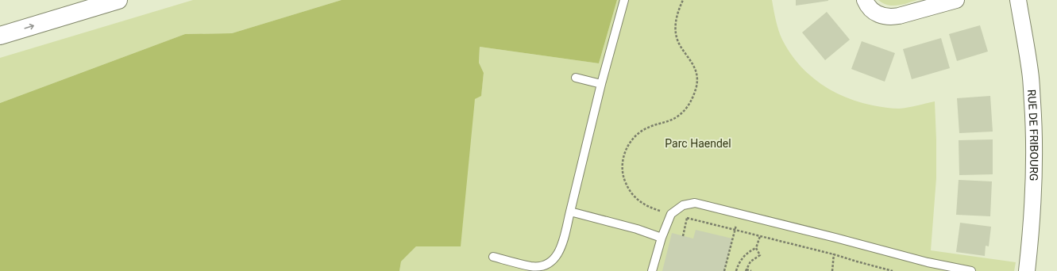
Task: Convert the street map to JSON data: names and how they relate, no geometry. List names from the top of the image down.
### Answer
{
  "streets": {
    "street": ["RUE DE FRIBOURG"]
  },
  "parks": ["Parc Haendel"]
}
